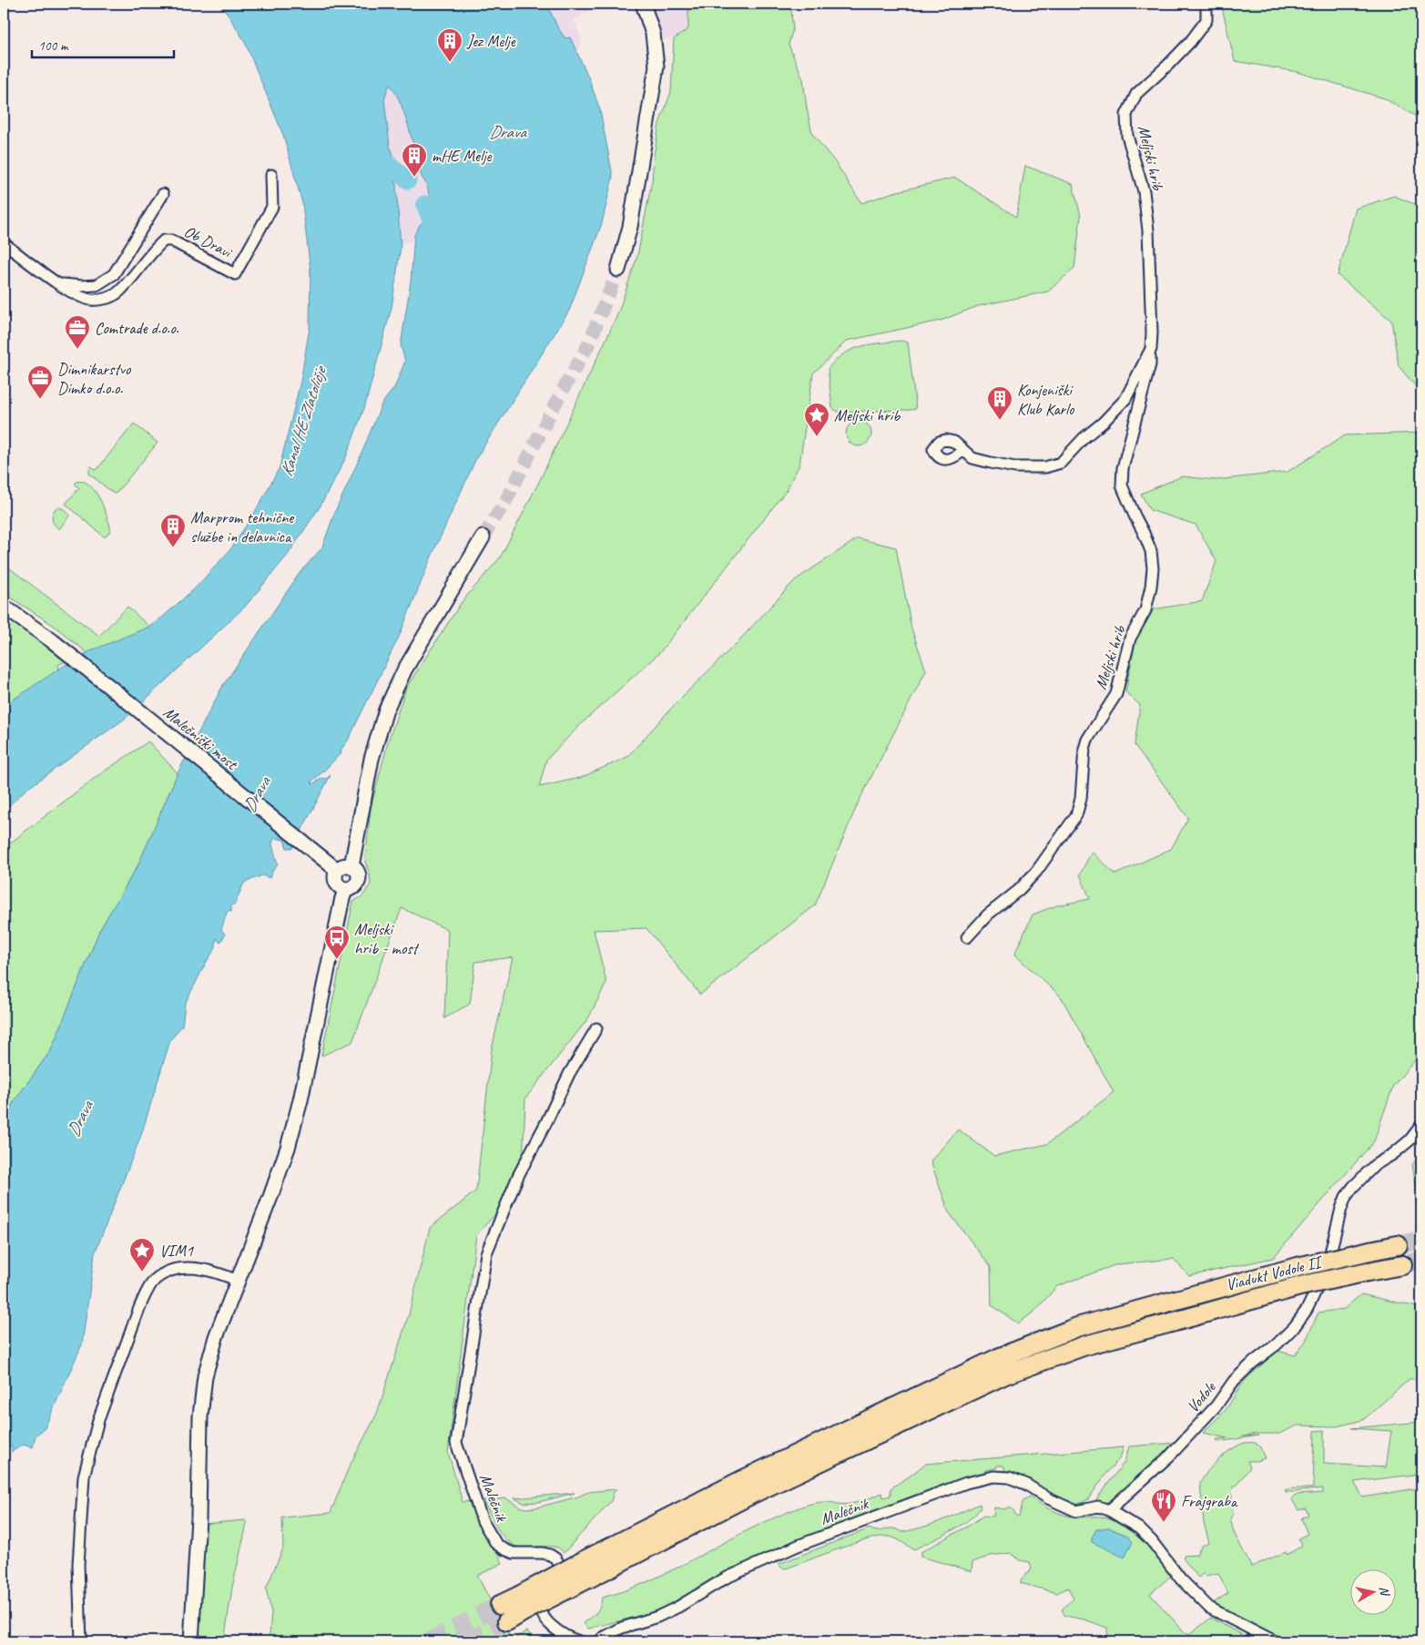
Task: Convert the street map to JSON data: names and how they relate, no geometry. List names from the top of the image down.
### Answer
{
  "streets": {
    "highway": ["Viadukt Vodole II"],
    "street": [
      "Meljski hrib",
      "Ob Dravi",
      "Malečniški most",
      "Vodole",
      "Malečnik"
    ]
  },
  "crossings": [
    ["Vodole", "Malečnik"]
  ],
  "water": ["Drava", "Kanal HE Zlatoličje"],
  "places": {
    "building": [
      "Jez Melje",
      "mHE Melje",
      "Konjeniški Klub Karlo",
      "Marprom tehnične službe in delavnica"
    ],
    "office": ["Comtrade d.o.o.", "Dimnikarstvo Dimko d.o.o."],
    "place": ["Meljski hrib", "VIM1"],
    "bus stop": ["Meljski hrib - most"],
    "restaurant": ["Frajgraba"]
  },
  "scale_bar": "100 m",
  "north": "right"
}
